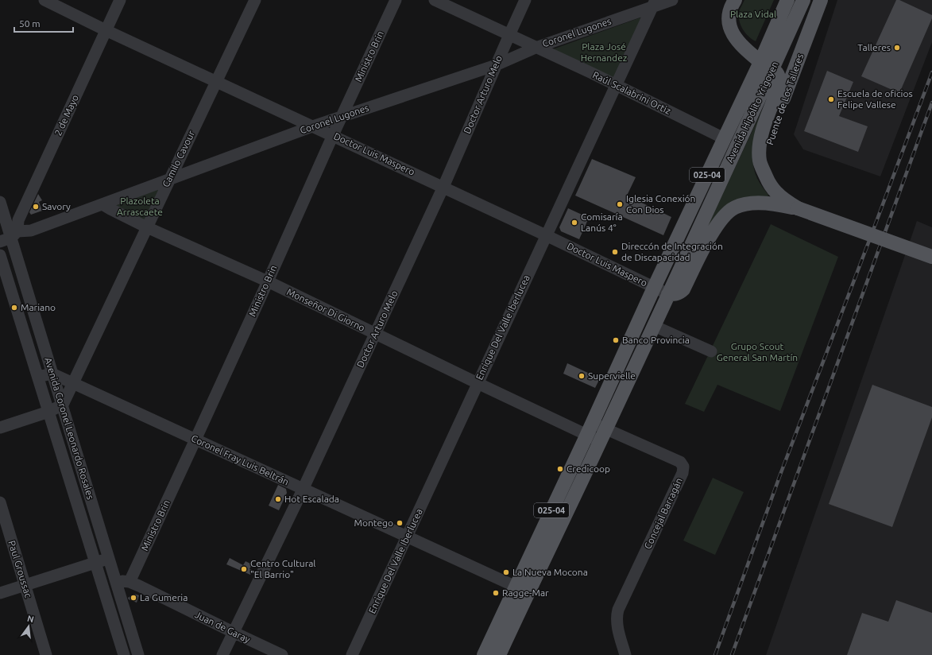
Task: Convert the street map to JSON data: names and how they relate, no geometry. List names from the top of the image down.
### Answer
{
  "streets": {
    "main road": ["Puente de Los Talleres", "Avenida Hipólito Yrigoyen", "025-04"],
    "street": [
      "Coronel Lugones",
      "Ministro Brin",
      "Raúl Scalabrini Ortiz",
      "Doctor Arturo Melo",
      "2 de Mayo",
      "Doctor Luis Maspero",
      "Camilo Cavour",
      "Monseñor Di Giorno",
      "Enrique Del Valle Iberlucea",
      "Avenida Coronel Leonardo Rosales",
      "Coronel Fray Luis Beltrán",
      "Concejal Barragán",
      "Paul Groussac",
      "Juan de Garay"
    ]
  },
  "crossings": [
    ["Coronel Lugones", "Ministro Brin"],
    ["Coronel Lugones", "Raúl Scalabrini Ortiz"],
    ["Coronel Lugones", "Doctor Arturo Melo"],
    ["Coronel Lugones", "2 de Mayo"],
    ["Coronel Lugones", "Doctor Luis Maspero"],
    ["Coronel Lugones", "Camilo Cavour"],
    ["Coronel Lugones", "Monseñor Di Giorno"],
    ["Coronel Lugones", "Enrique Del Valle Iberlucea"],
    ["Coronel Lugones", "Avenida Coronel Leonardo Rosales"],
    ["Ministro Brin", "Doctor Luis Maspero"],
    ["Ministro Brin", "Monseñor Di Giorno"],
    ["Ministro Brin", "Coronel Fray Luis Beltrán"],
    ["Ministro Brin", "Juan de Garay"],
    ["Raúl Scalabrini Ortiz", "Doctor Arturo Melo"],
    ["Raúl Scalabrini Ortiz", "Avenida Hipólito Yrigoyen"],
    ["Raúl Scalabrini Ortiz", "Enrique Del Valle Iberlucea"],
    ["Doctor Arturo Melo", "Doctor Luis Maspero"],
    ["Doctor Arturo Melo", "Monseñor Di Giorno"],
    ["Doctor Arturo Melo", "Coronel Fray Luis Beltrán"],
    ["Doctor Arturo Melo", "Juan de Garay"],
    ["Puente de Los Talleres", "Avenida Hipólito Yrigoyen"],
    ["Puente de Los Talleres", "Doctor Luis Maspero"],
    ["Avenida Hipólito Yrigoyen", "Doctor Luis Maspero"],
    ["Avenida Hipólito Yrigoyen", "Monseñor Di Giorno"],
    ["Avenida Hipólito Yrigoyen", "Coronel Fray Luis Beltrán"],
    ["Avenida Hipólito Yrigoyen", "Concejal Barragán"],
    ["2 de Mayo", "Doctor Luis Maspero"],
    ["2 de Mayo", "Avenida Coronel Leonardo Rosales"],
    ["Doctor Luis Maspero", "Camilo Cavour"],
    ["Doctor Luis Maspero", "Enrique Del Valle Iberlucea"],
    ["Camilo Cavour", "Monseñor Di Giorno"],
    ["Camilo Cavour", "Avenida Coronel Leonardo Rosales"],
    ["Camilo Cavour", "Coronel Fray Luis Beltrán"],
    ["Monseñor Di Giorno", "Enrique Del Valle Iberlucea"],
    ["Monseñor Di Giorno", "Concejal Barragán"],
    ["Enrique Del Valle Iberlucea", "Coronel Fray Luis Beltrán"],
    ["Avenida Coronel Leonardo Rosales", "Coronel Fray Luis Beltrán"],
    ["Avenida Coronel Leonardo Rosales", "Juan de Garay"]
  ],
  "parks": [
    "Plaza Vidal",
    "Plaza José Hernandez",
    "Plazoleta Arrascaete",
    "Grupo Scout General San Martín"
  ],
  "places": [
    "Talleres",
    "Escuela de oficios Felipe Vallese",
    "Iglesia Conexión Con Dios",
    "Savory",
    "Comisaría Lanús 4°",
    "Direccón de Integración de Discapacidad",
    "Mariano",
    "Banco Provincia",
    "Supervielle",
    "Credicoop",
    "Hot Escalada",
    "Montego",
    "Centro Cultural \"El Barrio\"",
    "La Nueva Mocona",
    "Ragge-Mar",
    "La Gumeria"
  ],
  "scale_bar": "50 m",
  "north": "top"
}
